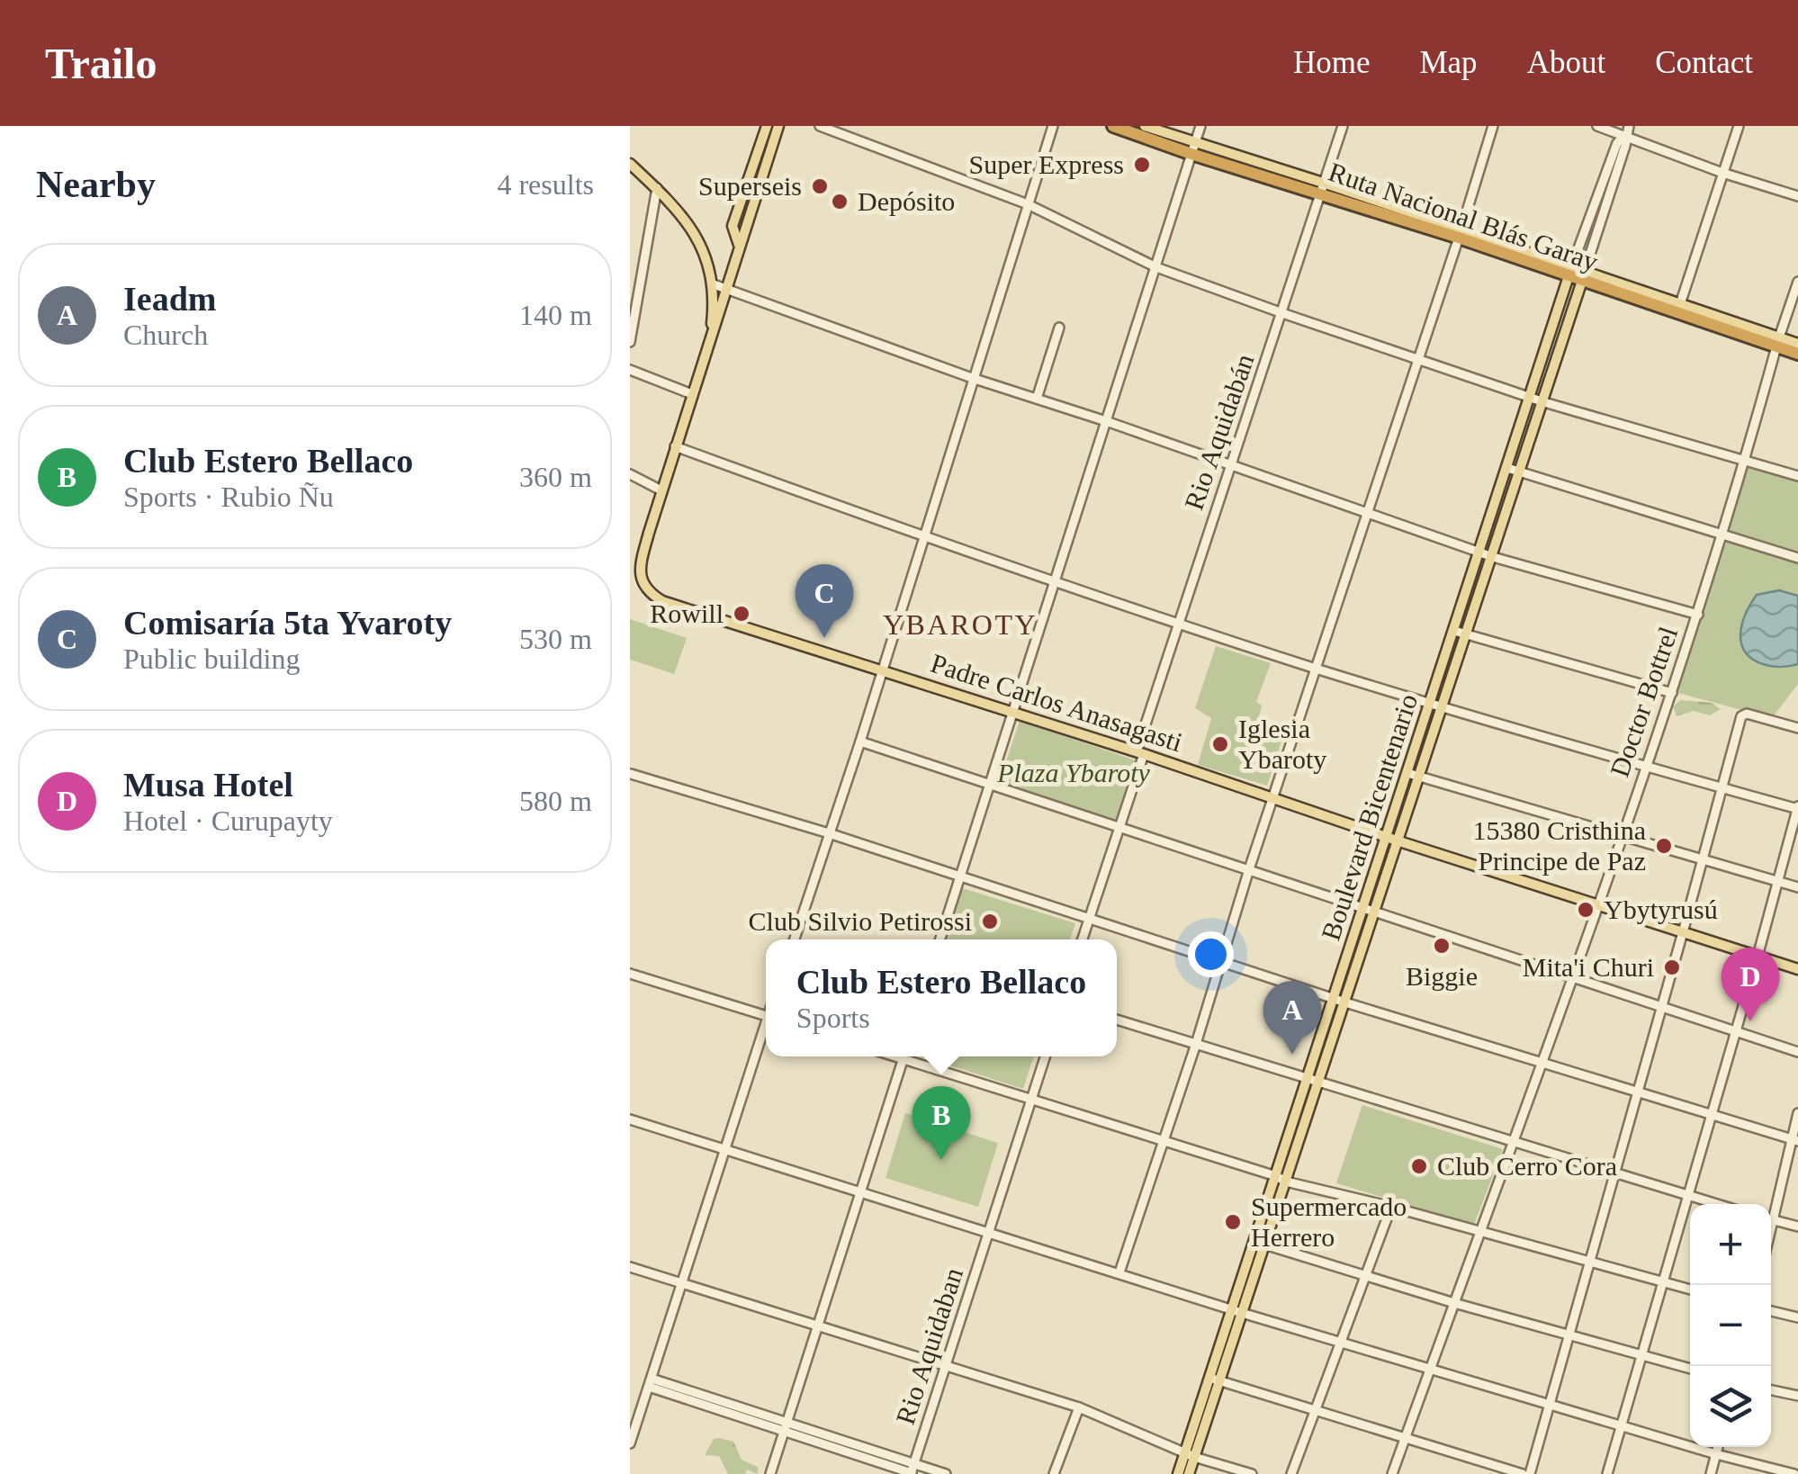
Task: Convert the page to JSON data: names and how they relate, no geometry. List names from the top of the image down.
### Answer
{
  "streets": {
    "highway": ["Ruta Nacional Blás Garay"],
    "main road": ["Padre Carlos Anasagasti", "Boulevard Bicentenario"],
    "street": ["Rio Aquidabán", "Doctor Bottrel", "Rio Aquidaban"]
  },
  "crossings": [
    ["Ruta Nacional Blás Garay", "Rio Aquidabán"],
    ["Ruta Nacional Blás Garay", "Doctor Bottrel"],
    ["Ruta Nacional Blás Garay", "Boulevard Bicentenario"],
    ["Rio Aquidabán", "Padre Carlos Anasagasti"],
    ["Doctor Bottrel", "Padre Carlos Anasagasti"],
    ["Padre Carlos Anasagasti", "Boulevard Bicentenario"]
  ],
  "districts": ["YBAROTY"],
  "parks": ["Plaza Ybaroty"],
  "places": [
    "Super Express",
    "Superseis",
    "Depósito",
    "Rowill",
    "Iglesia Ybaroty",
    "15380 Cristhina Principe de Paz",
    "Ybytyrusú",
    "Club Silvio Petirossi",
    "Biggie",
    "Mita'i Churi",
    "Club Cerro Cora",
    "Supermercado Herrero"
  ],
  "page": {
    "header": "Trailo",
    "nav": [
      "Home",
      "Map",
      "About",
      "Contact"
    ],
    "heading": ["Nearby", "4 results"],
    "list": [
      {
        "mark": "A",
        "name": "Ieadm",
        "note": "Church",
        "value": "140 m"
      },
      {
        "mark": "B",
        "name": "Club Estero Bellaco",
        "note": "Sports · Rubio Ñu",
        "value": "360 m"
      },
      {
        "mark": "C",
        "name": "Comisaría 5ta Yvaroty",
        "note": "Public building",
        "value": "530 m"
      },
      {
        "mark": "D",
        "name": "Musa Hotel",
        "note": "Hotel · Curupayty",
        "value": "580 m"
      }
    ],
    "pins": [
      "C",
      "D",
      "A",
      "B"
    ],
    "popup": ["Club Estero Bellaco", "Sports"],
    "map_buttons": ["+", "−"]
  }
}
